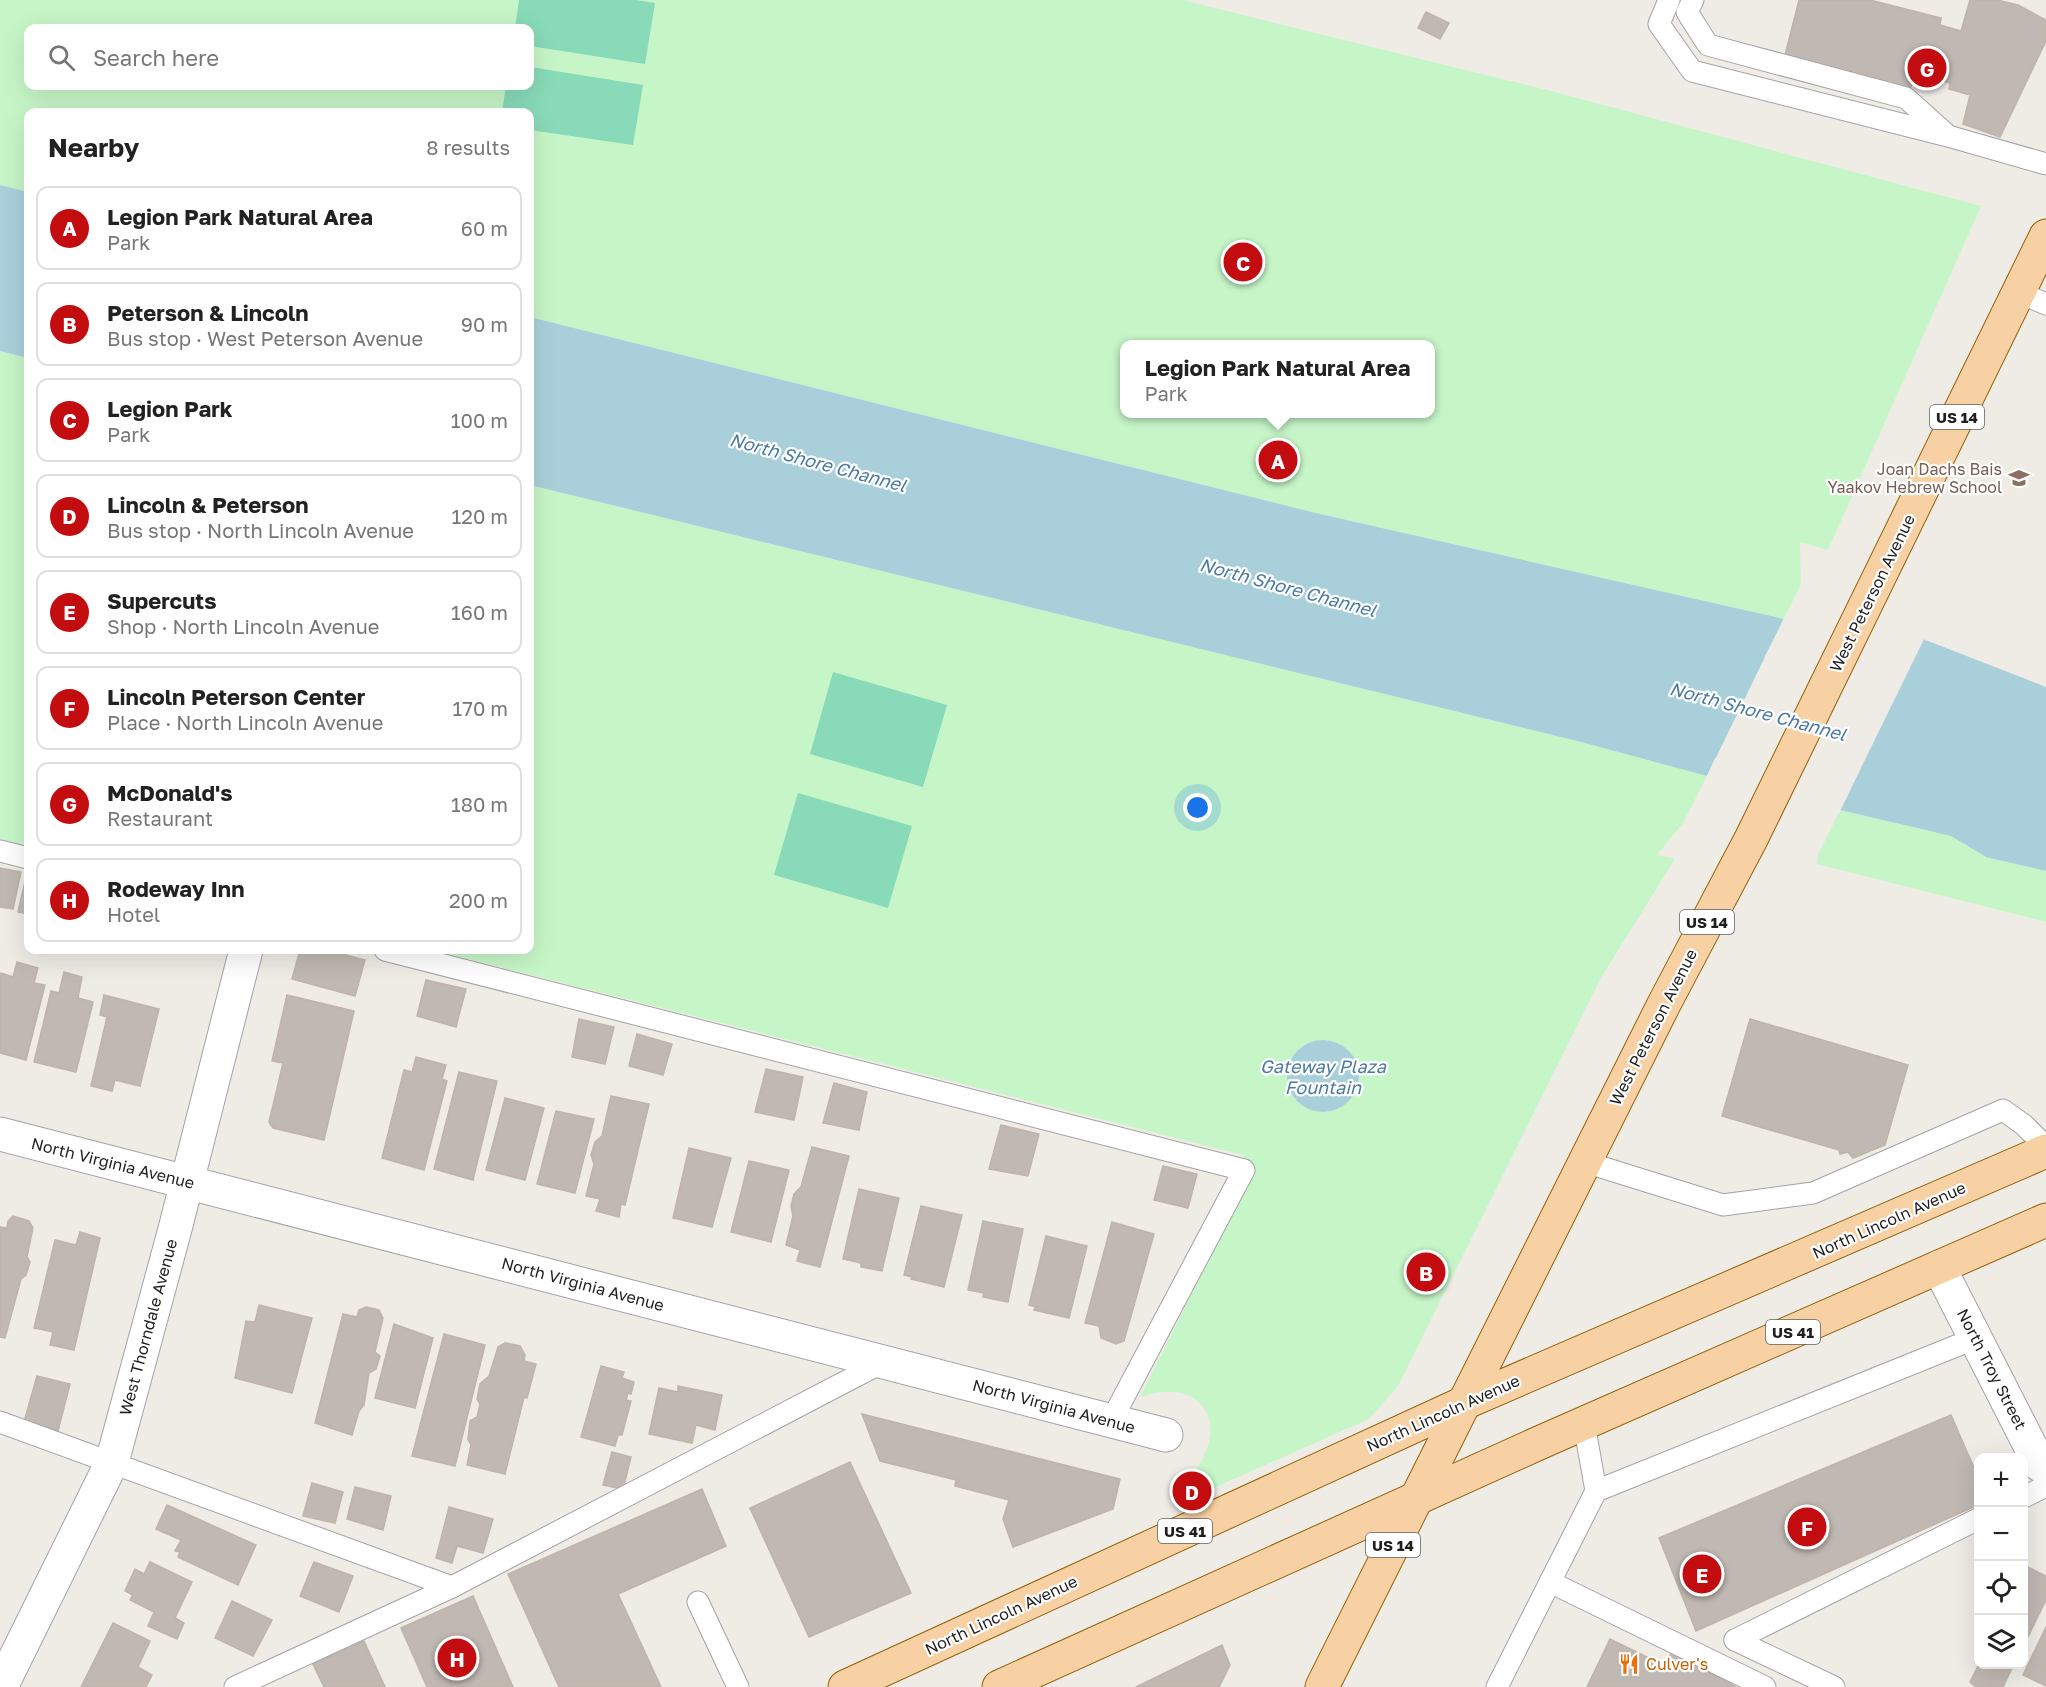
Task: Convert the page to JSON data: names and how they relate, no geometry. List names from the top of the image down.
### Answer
{
  "streets": {
    "main road": [
      "US 14",
      "West Peterson Avenue",
      "North Lincoln Avenue",
      "US 41"
    ],
    "street": ["North Virginia Avenue", "West Thorndale Avenue", "North Troy Street"]
  },
  "crossings": [
    ["West Peterson Avenue", "North Lincoln Avenue"],
    ["West Peterson Avenue", "US 41"],
    ["North Virginia Avenue", "West Thorndale Avenue"],
    ["US 41", "North Troy Street"]
  ],
  "water": ["North Shore Channel", "Gateway Plaza Fountain"],
  "places": {
    "school or university": ["Joan Dachs Bais Yaakov Hebrew School"],
    "restaurant": ["Culver's"]
  },
  "page": {
    "search": "Search here",
    "pins": [
      "G",
      "C",
      "A",
      "B",
      "D",
      "F",
      "E",
      "H"
    ],
    "heading": ["Nearby", "8 results"],
    "list": [
      {
        "mark": "A",
        "name": "Legion Park Natural Area",
        "note": "Park",
        "value": "60 m"
      },
      {
        "mark": "B",
        "name": "Peterson & Lincoln",
        "note": "Bus stop · West Peterson Avenue",
        "value": "90 m"
      },
      {
        "mark": "C",
        "name": "Legion Park",
        "note": "Park",
        "value": "100 m"
      },
      {
        "mark": "D",
        "name": "Lincoln & Peterson",
        "note": "Bus stop · North Lincoln Avenue",
        "value": "120 m"
      },
      {
        "mark": "E",
        "name": "Supercuts",
        "note": "Shop · North Lincoln Avenue",
        "value": "160 m"
      },
      {
        "mark": "F",
        "name": "Lincoln Peterson Center",
        "note": "Place · North Lincoln Avenue",
        "value": "170 m"
      },
      {
        "mark": "G",
        "name": "McDonald's",
        "note": "Restaurant",
        "value": "180 m"
      },
      {
        "mark": "H",
        "name": "Rodeway Inn",
        "note": "Hotel",
        "value": "200 m"
      }
    ],
    "popup": ["Legion Park Natural Area", "Park"],
    "map_buttons": ["+", "−"]
  }
}
